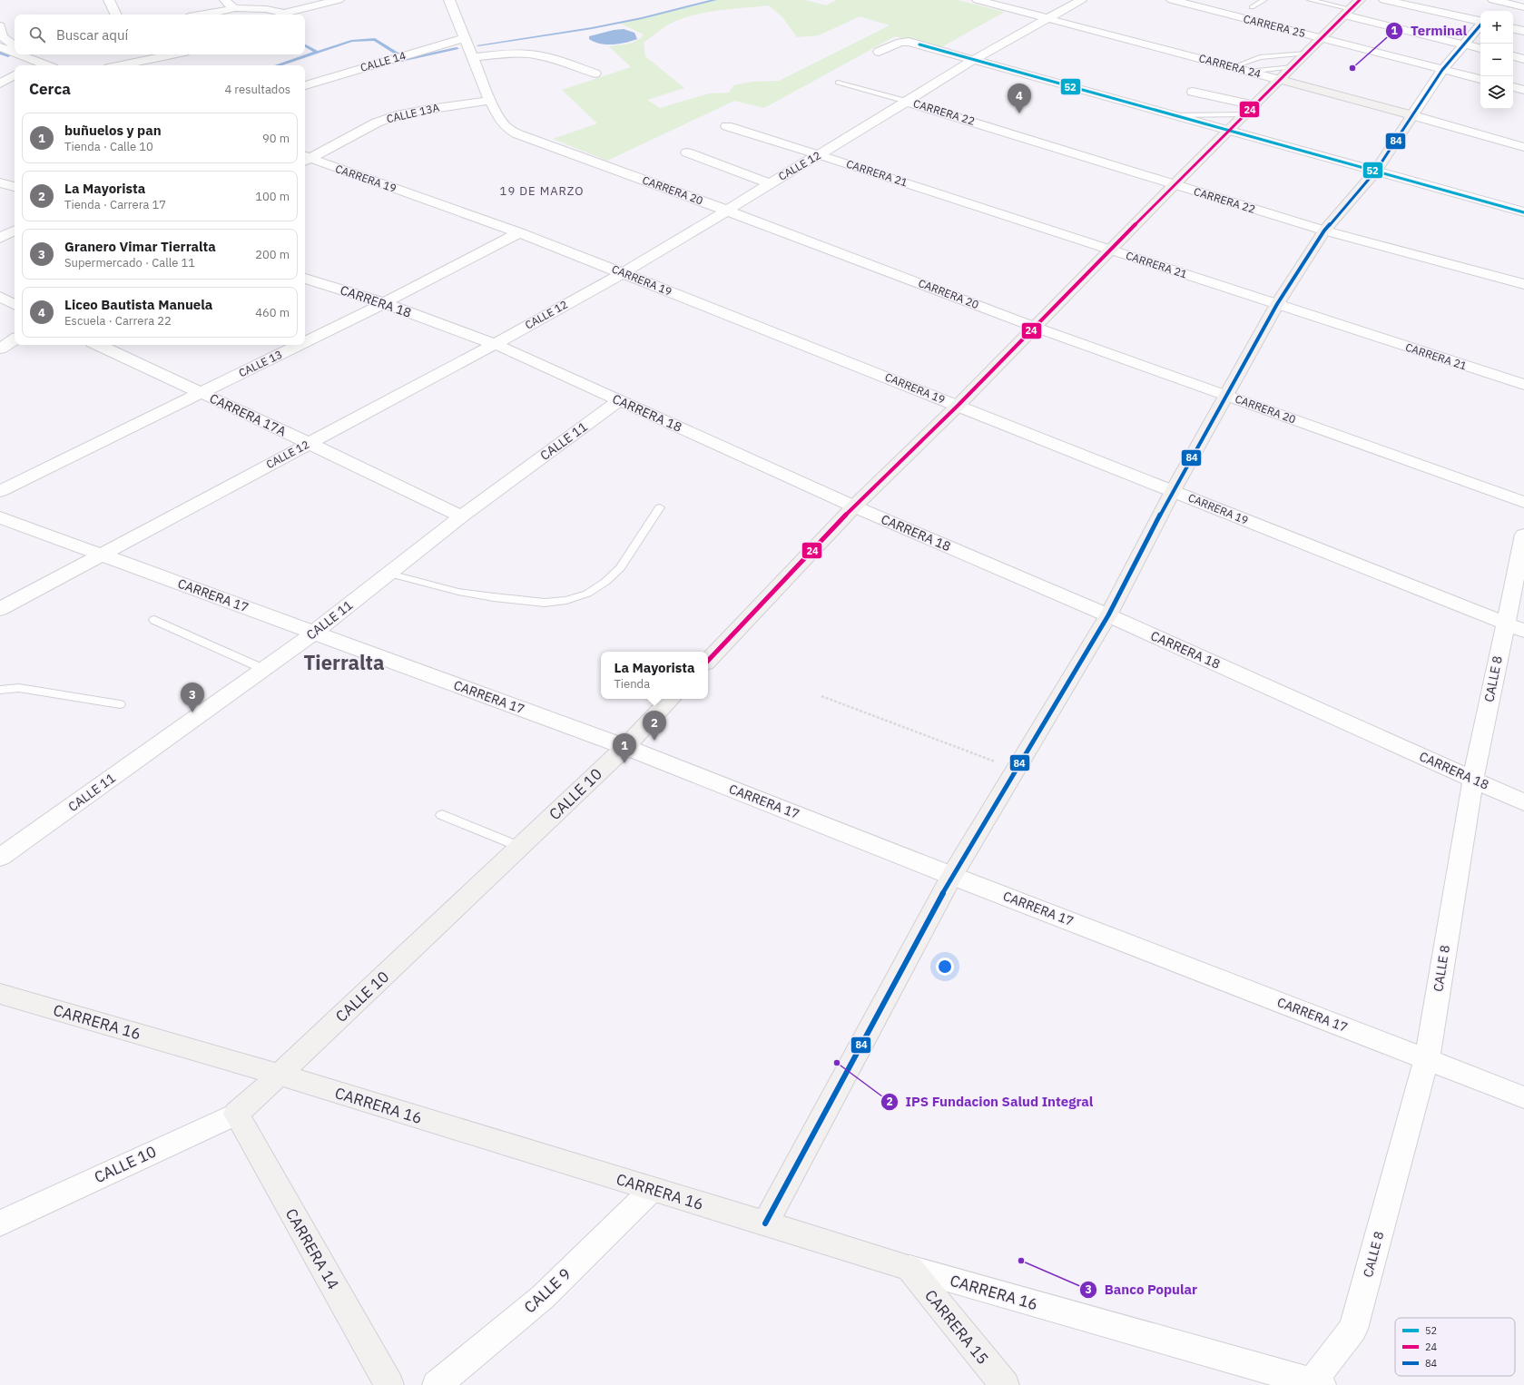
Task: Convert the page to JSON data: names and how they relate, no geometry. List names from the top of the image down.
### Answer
{
  "streets": {
    "main road": [
      "CARRERA 24",
      "CALLE 10",
      "CARRERA 16",
      "CARRERA 14",
      "CARRERA 15"
    ],
    "street": [
      "CARRERA 25",
      "CALLE 14",
      "CARRERA 22",
      "CALLE 13A",
      "CALLE 12",
      "CARRERA 21",
      "CARRERA 19",
      "CARRERA 20",
      "CARRERA 18",
      "CALLE 13",
      "CARRERA 17A",
      "CALLE 11",
      "CARRERA 17",
      "CALLE 8",
      "CALLE 9"
    ]
  },
  "crossings": [
    ["CALLE 14", "CARRERA 20"],
    ["CARRERA 24", "CALLE 12"],
    ["CARRERA 22", "CALLE 12"],
    ["CALLE 13A", "CARRERA 19"],
    ["CALLE 13A", "CARRERA 20"],
    ["CALLE 12", "CARRERA 21"],
    ["CALLE 12", "CARRERA 19"],
    ["CALLE 12", "CARRERA 20"],
    ["CALLE 12", "CARRERA 18"],
    ["CALLE 12", "CARRERA 17A"],
    ["CALLE 12", "CARRERA 17"],
    ["CARRERA 19", "CALLE 13"],
    ["CARRERA 19", "CALLE 8"],
    ["CARRERA 18", "CALLE 13"],
    ["CARRERA 18", "CALLE 11"],
    ["CARRERA 18", "CALLE 8"],
    ["CALLE 13", "CARRERA 17A"],
    ["CARRERA 17A", "CALLE 11"],
    ["CALLE 11", "CARRERA 17"],
    ["CARRERA 17", "CALLE 8"],
    ["CARRERA 17", "CALLE 10"],
    ["CALLE 8", "CARRERA 16"],
    ["CALLE 10", "CARRERA 16"],
    ["CALLE 10", "CARRERA 14"],
    ["CARRERA 16", "CALLE 9"],
    ["CARRERA 16", "CARRERA 15"]
  ],
  "districts": ["19 DE MARZO", "Tierralta"],
  "places": ["Terminal", "IPS Fundacion Salud Integral", "Banco Popular"],
  "lines": ["transit line 24", "transit line 84", "transit line 52"],
  "legend": ["52", "24", "84"],
  "page": {
    "map_buttons": ["+", "−"],
    "search": "Buscar aquí",
    "heading": ["Cerca", "4 resultados"],
    "pins": [
      "4",
      "3",
      "2",
      "1"
    ],
    "list": [
      {
        "mark": "1",
        "name": "buñuelos y pan",
        "note": "Tienda · Calle 10",
        "value": "90 m"
      },
      {
        "mark": "2",
        "name": "La Mayorista",
        "note": "Tienda · Carrera 17",
        "value": "100 m"
      },
      {
        "mark": "3",
        "name": "Granero Vimar Tierralta",
        "note": "Supermercado · Calle 11",
        "value": "200 m"
      },
      {
        "mark": "4",
        "name": "Liceo Bautista Manuela",
        "note": "Escuela · Carrera 22",
        "value": "460 m"
      }
    ],
    "popup": ["La Mayorista", "Tienda"]
  }
}
